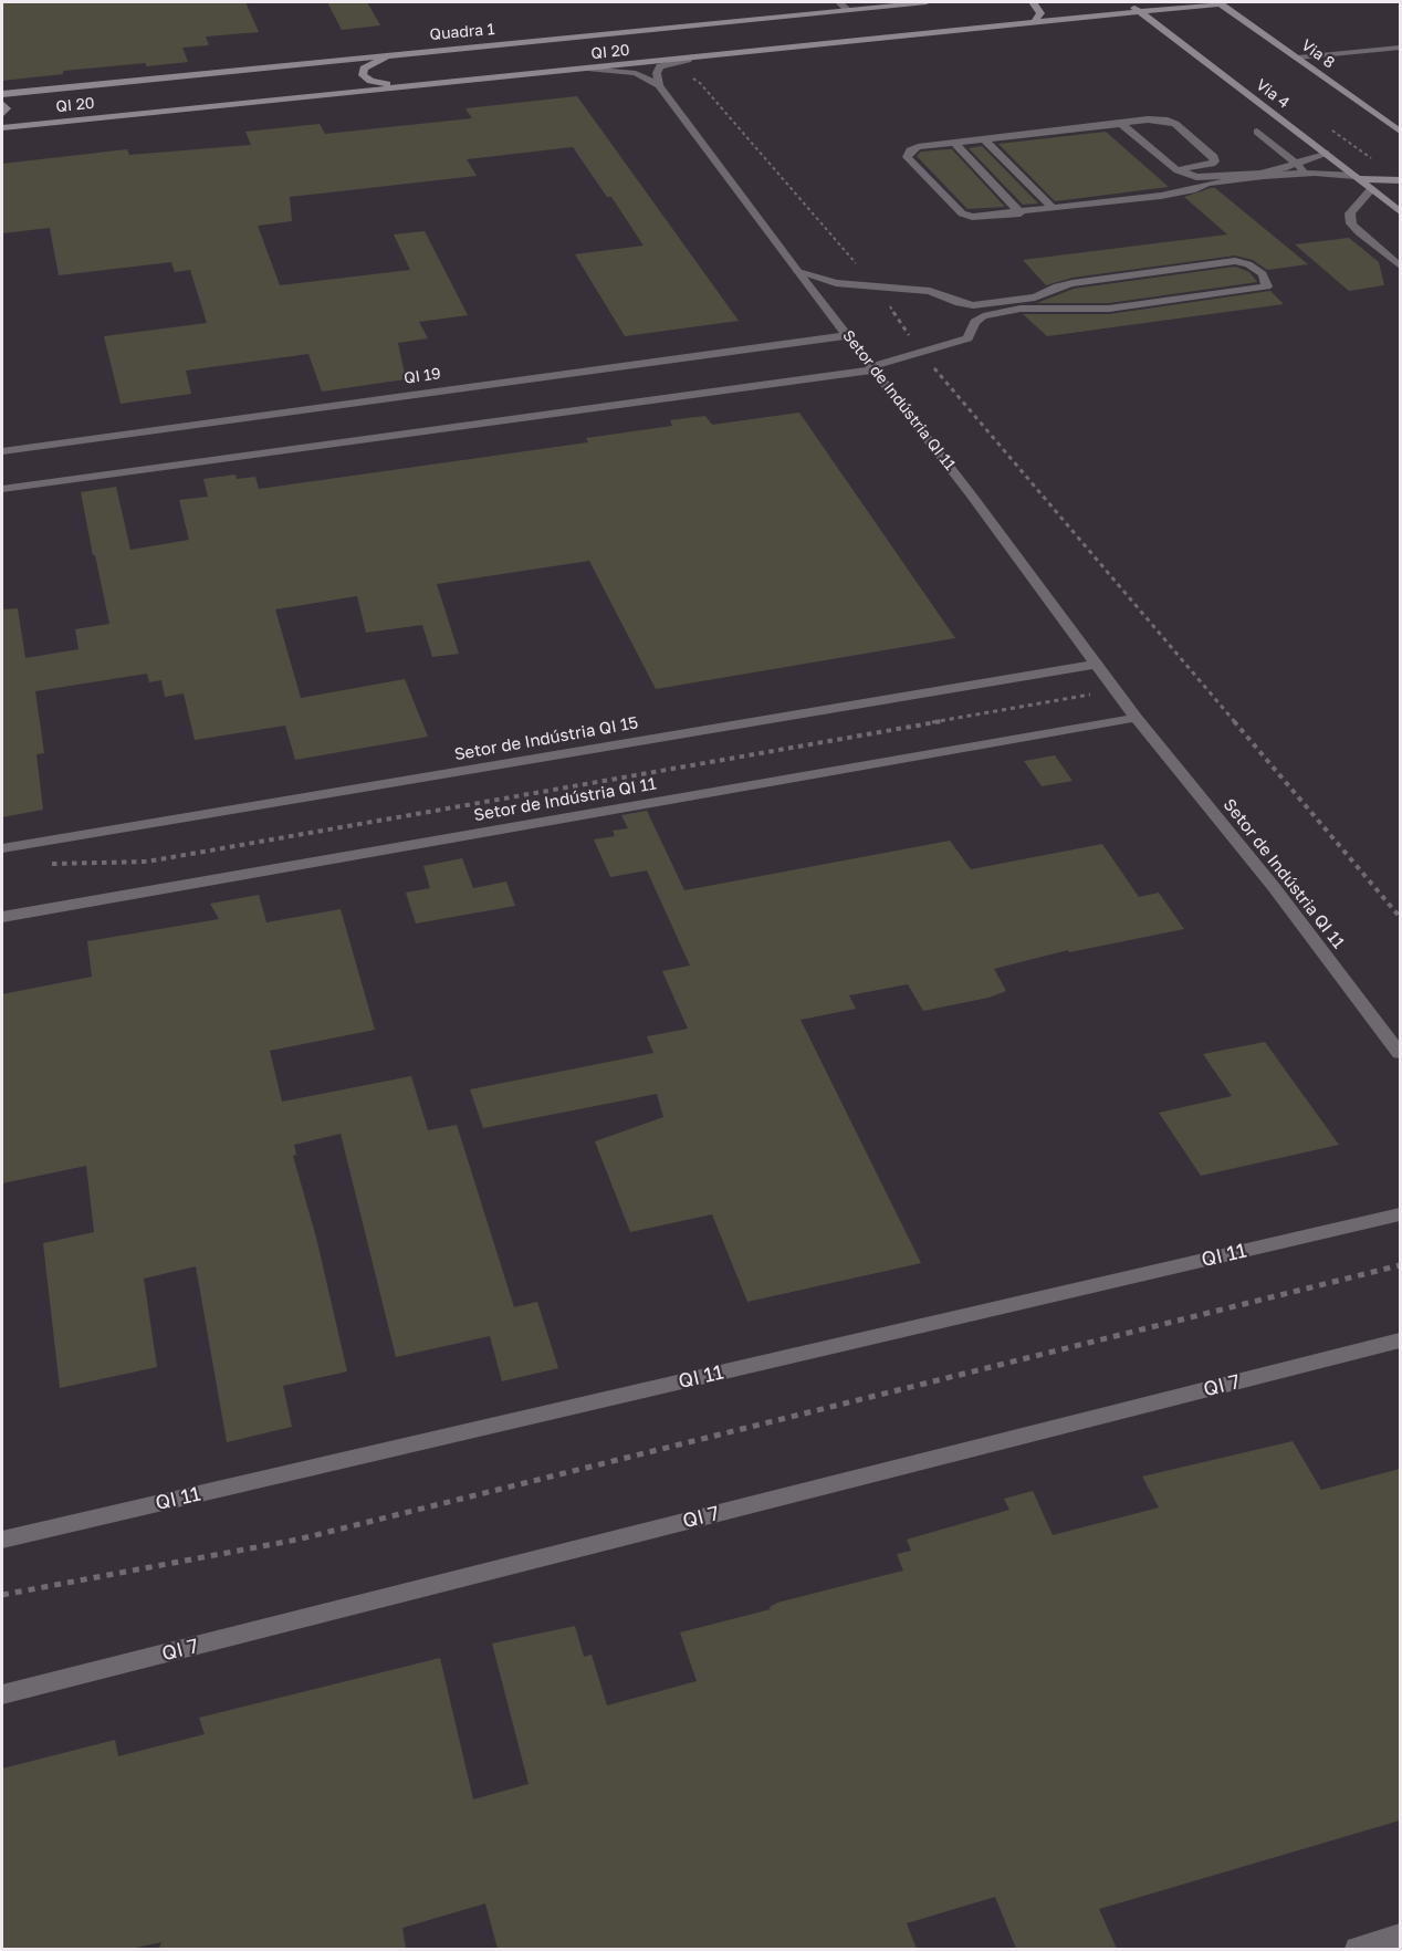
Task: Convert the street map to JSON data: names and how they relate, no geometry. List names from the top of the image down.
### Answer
{
  "streets": {
    "street": [
      "Quadra 1",
      "QI 20",
      "Via 8",
      "Via 4",
      "QI 19",
      "Setor de Indústria QI 11",
      "Setor de Indústria QI 15",
      "QI 11",
      "QI 7"
    ]
  },
  "crossings": [
    ["QI 20", "Via 8"],
    ["QI 20", "Via 4"],
    ["QI 19", "Setor de Indústria QI 11"],
    ["Setor de Indústria QI 11", "Setor de Indústria QI 15"]
  ]
}
